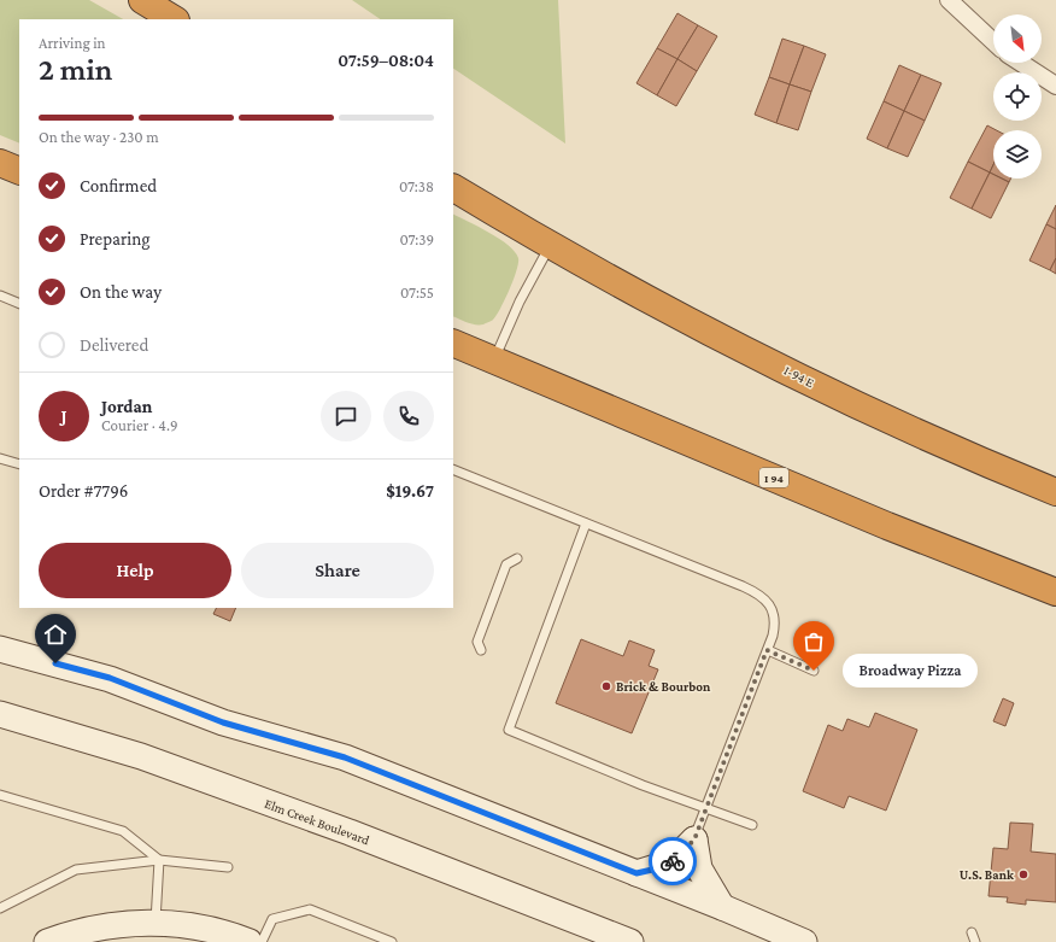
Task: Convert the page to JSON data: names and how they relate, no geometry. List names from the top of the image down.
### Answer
{
  "streets": {
    "highway": ["I-94 E", "I 94"],
    "main road": ["Elm Creek Boulevard"]
  },
  "places": ["Broadway Pizza", "Brick & Bourbon", "U.S. Bank"],
  "north": "bottom right",
  "page": {
    "heading": ["2 min", "Arriving in", "07:59–08:04"],
    "panel": [
      "Jordan",
      "Courier · 4.9",
      "Order #7796",
      "$19.67"
    ],
    "bar": "On the way · 230 m",
    "list": [
      ["Confirmed", "07:38"],
      ["Preparing", "07:39"],
      ["On the way", "07:55"],
      "Delivered"
    ],
    "round": "J",
    "buttons": ["Help", "Share"],
    "bubble": "Broadway Pizza"
  }
}
